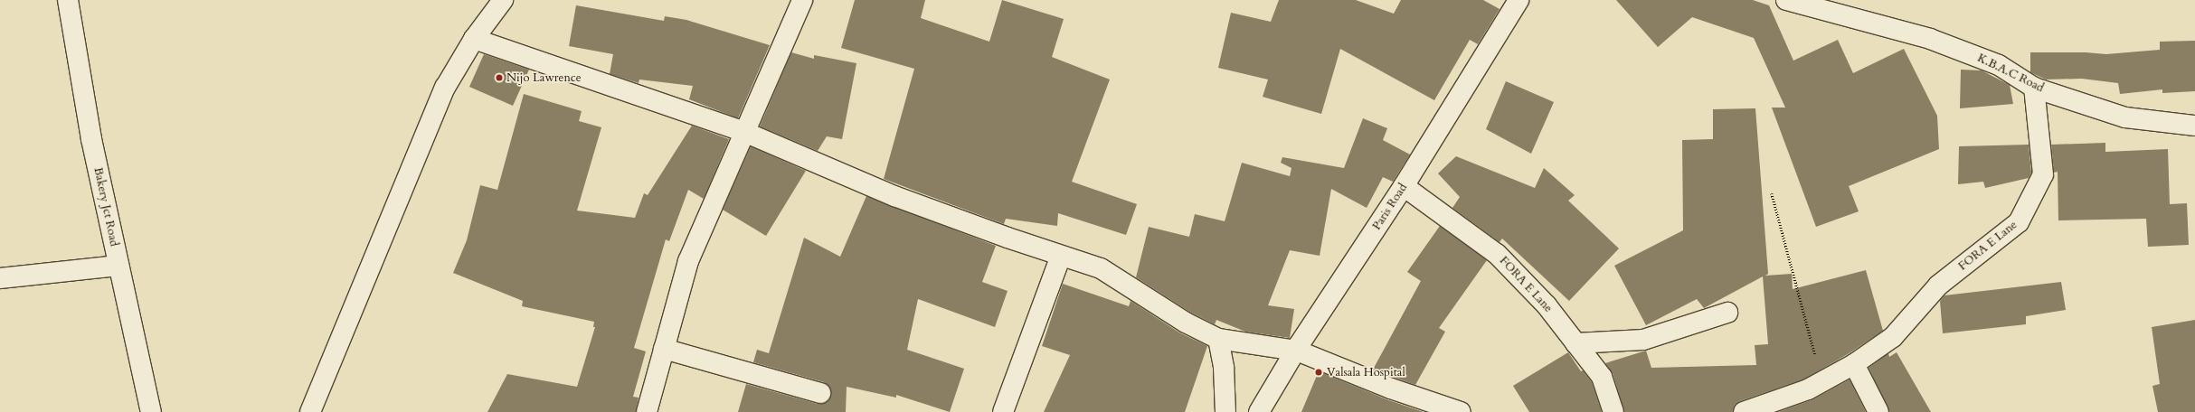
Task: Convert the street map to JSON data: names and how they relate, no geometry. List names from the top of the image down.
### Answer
{
  "streets": {
    "street": [
      "K.B.A.C Road",
      "Bakery Jct Road",
      "Paris Road",
      "FORA E Lane"
    ]
  },
  "crossings": [
    ["K.B.A.C Road", "FORA E Lane"],
    ["Paris Road", "FORA E Lane"]
  ],
  "places": ["Nijo Lawrence", "Valsala Hospital"]
}
